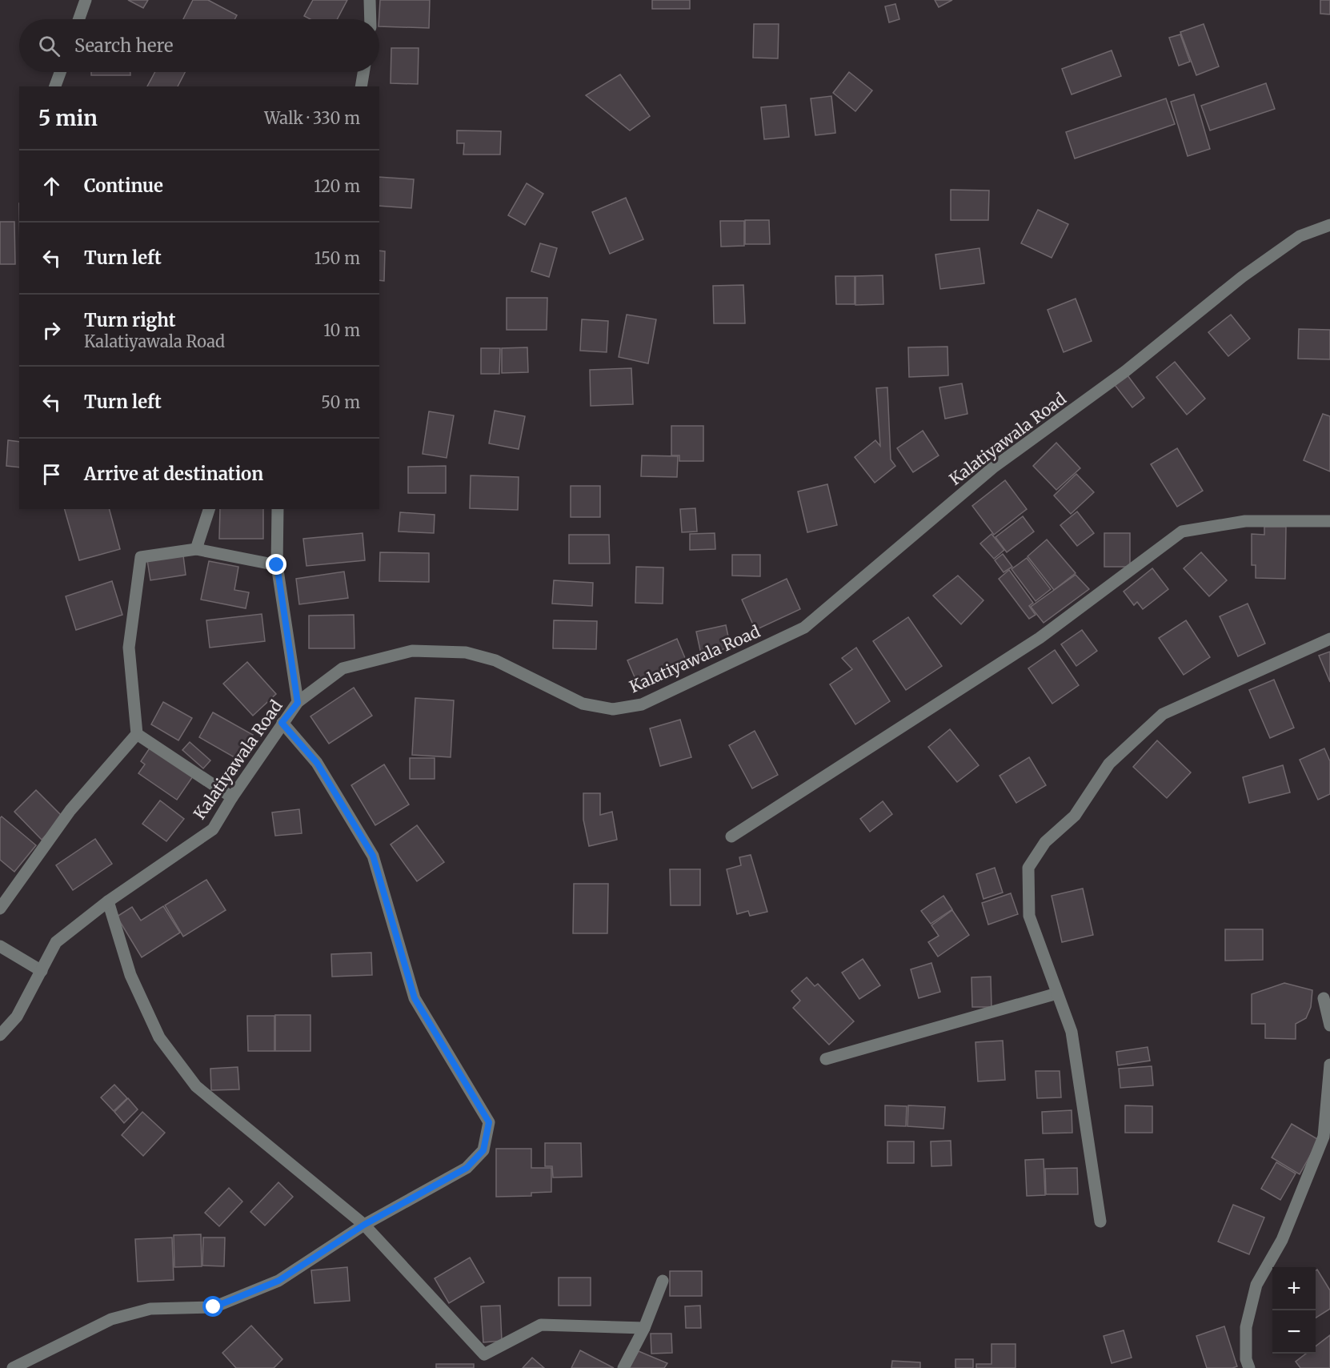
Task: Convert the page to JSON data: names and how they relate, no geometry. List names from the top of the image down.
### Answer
{
  "streets": {
    "street": ["Kalatiyawala Road"]
  },
  "page": {
    "search": "Search here",
    "heading": ["5 min", "Walk · 330 m"],
    "list": [
      ["Continue", "120 m"],
      ["Turn left", "150 m"],
      ["Turn right", "Kalatiyawala Road", "10 m"],
      ["Turn left", "50 m"],
      "Arrive at destination"
    ],
    "map_buttons": ["+", "−"]
  }
}
